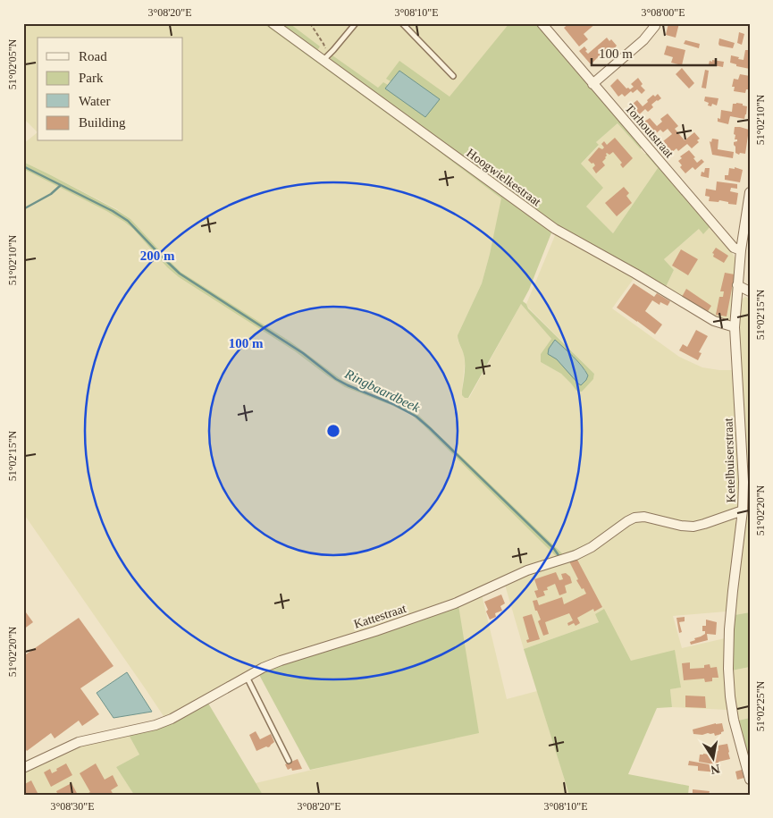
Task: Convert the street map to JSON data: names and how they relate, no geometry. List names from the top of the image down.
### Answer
{
  "streets": {
    "street": [
      "Torhoutstraat",
      "Hoogwielkestraat",
      "Ketelbuiserstraat",
      "Kattestraat"
    ]
  },
  "crossings": [
    ["Torhoutstraat", "Ketelbuiserstraat"],
    ["Hoogwielkestraat", "Ketelbuiserstraat"],
    ["Ketelbuiserstraat", "Kattestraat"]
  ],
  "water": ["Ringbaardbeek"],
  "legend": [
    "Road",
    "Park",
    "Water",
    "Building"
  ],
  "scale_bar": "100 m",
  "north": "bottom",
  "coordinates": [
    "3°08'20\"E",
    "3°08'10\"E",
    "3°08'00\"E",
    "51°02'05\"N",
    "51°02'10\"N",
    "51°02'15\"N",
    "51°02'20\"N",
    "51°02'25\"N",
    "3°08'30\"E"
  ],
  "rings": ["200 m", "100 m"]
}
